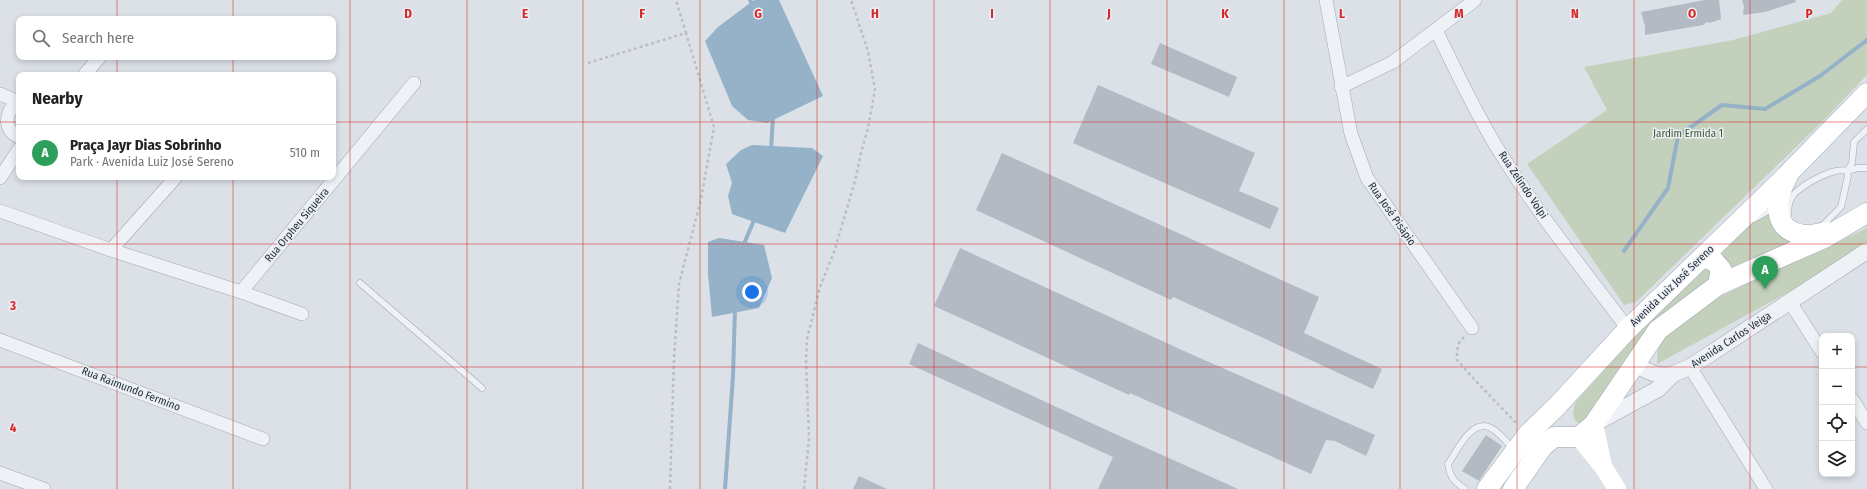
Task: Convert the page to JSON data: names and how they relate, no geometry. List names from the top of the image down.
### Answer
{
  "streets": {
    "main road": ["Avenida Luiz José Sereno"],
    "street": [
      "Rua Zelindo Volpi",
      "Rua José Pisápio",
      "Rua Orpheu Siqueira",
      "Avenida Carlos Veiga",
      "Rua Raimundo Fermino"
    ]
  },
  "crossings": [
    ["Rua Zelindo Volpi", "Avenida Luiz José Sereno"],
    ["Avenida Luiz José Sereno", "Avenida Carlos Veiga"]
  ],
  "parks": ["Jardim Ermida 1"],
  "page": {
    "search": "Search here",
    "heading": "Nearby",
    "list": [
      {
        "mark": "A",
        "name": "Praça Jayr Dias Sobrinho",
        "note": "Park · Avenida Luiz José Sereno",
        "value": "510 m"
      }
    ],
    "pins": "A",
    "map_buttons": ["+", "−"]
  },
  "grid": {
    "columns": [
      "D",
      "E",
      "F",
      "G",
      "H",
      "I",
      "J",
      "K",
      "L",
      "M",
      "N",
      "O",
      "P"
    ],
    "rows": ["3", "4"]
  }
}
